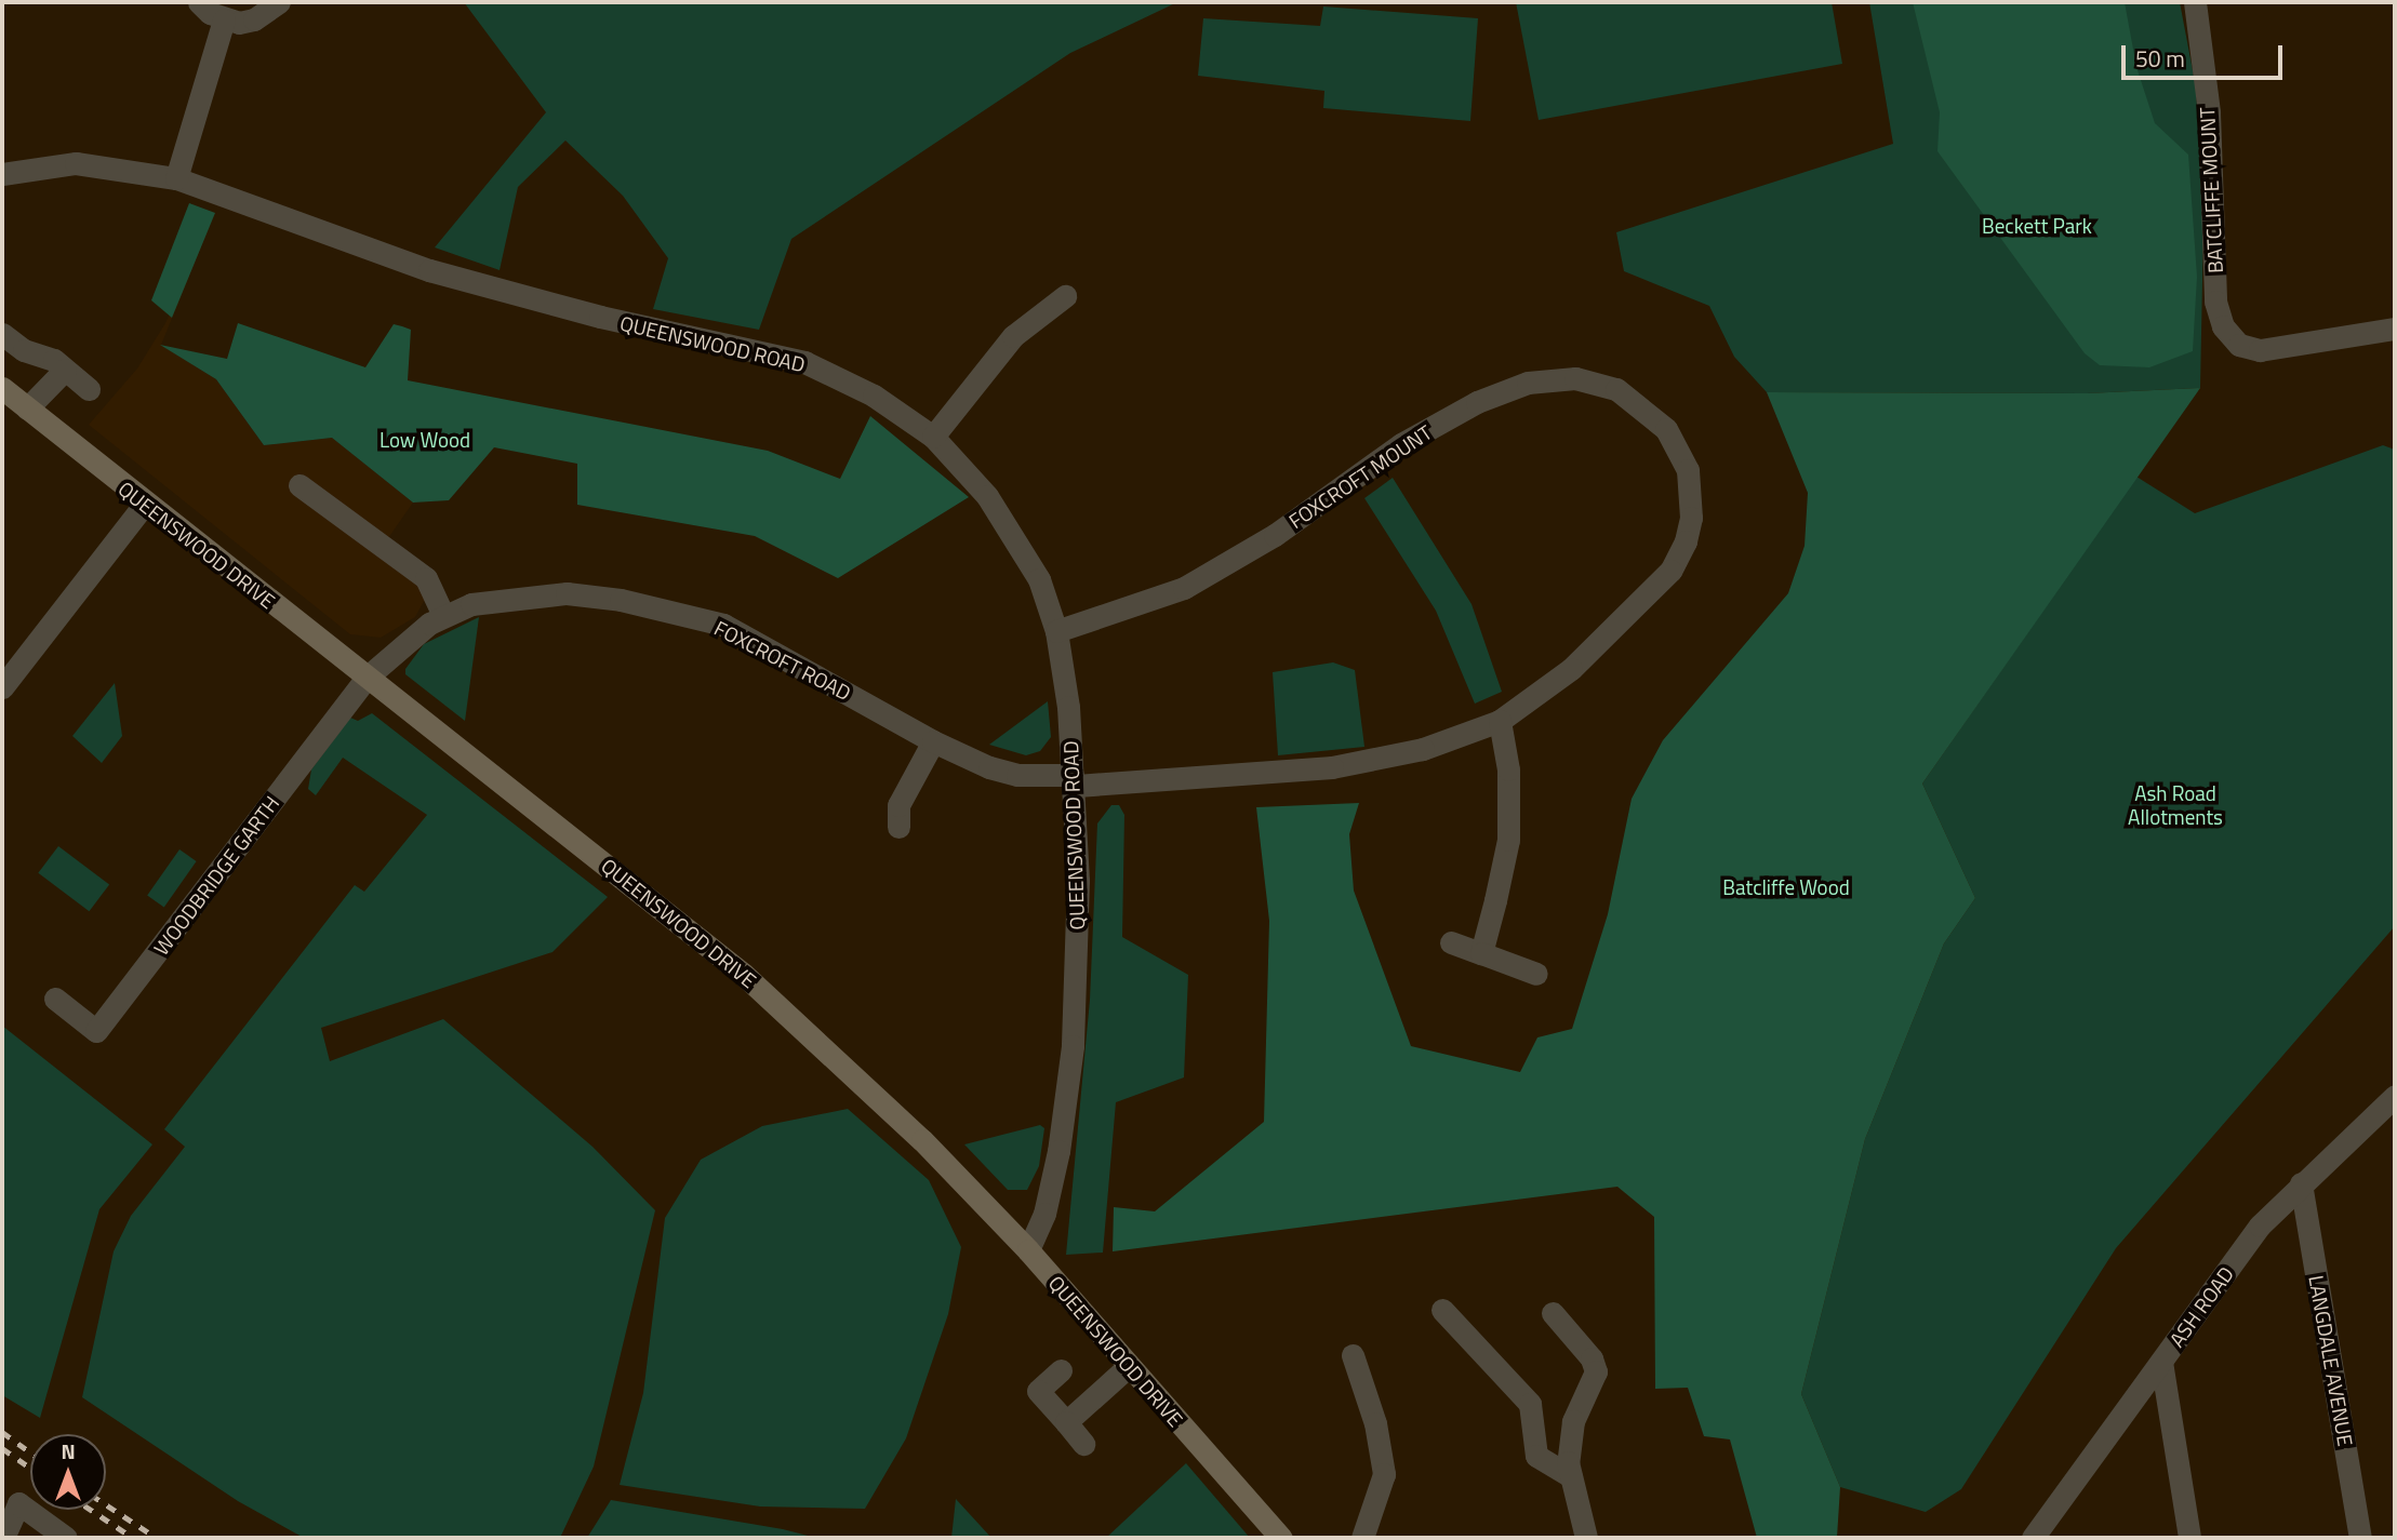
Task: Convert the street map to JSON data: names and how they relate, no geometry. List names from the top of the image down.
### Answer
{
  "streets": {
    "street": [
      "BATCLIFFE MOUNT",
      "QUEENSWOOD ROAD",
      "FOXCROFT MOUNT",
      "QUEENSWOOD DRIVE",
      "FOXCROFT ROAD",
      "WOODBRIDGE GARTH",
      "ASH ROAD",
      "LANGDALE AVENUE"
    ]
  },
  "crossings": [
    ["QUEENSWOOD ROAD", "FOXCROFT MOUNT"],
    ["QUEENSWOOD ROAD", "QUEENSWOOD DRIVE"],
    ["QUEENSWOOD ROAD", "FOXCROFT ROAD"],
    ["FOXCROFT MOUNT", "FOXCROFT ROAD"],
    ["QUEENSWOOD DRIVE", "FOXCROFT ROAD"],
    ["QUEENSWOOD DRIVE", "WOODBRIDGE GARTH"],
    ["FOXCROFT ROAD", "WOODBRIDGE GARTH"],
    ["ASH ROAD", "LANGDALE AVENUE"]
  ],
  "parks": [
    "Beckett Park",
    "Low Wood",
    "Ash Road Allotments",
    "Batcliffe Wood"
  ],
  "scale_bar": "50 m",
  "north": "top"
}
